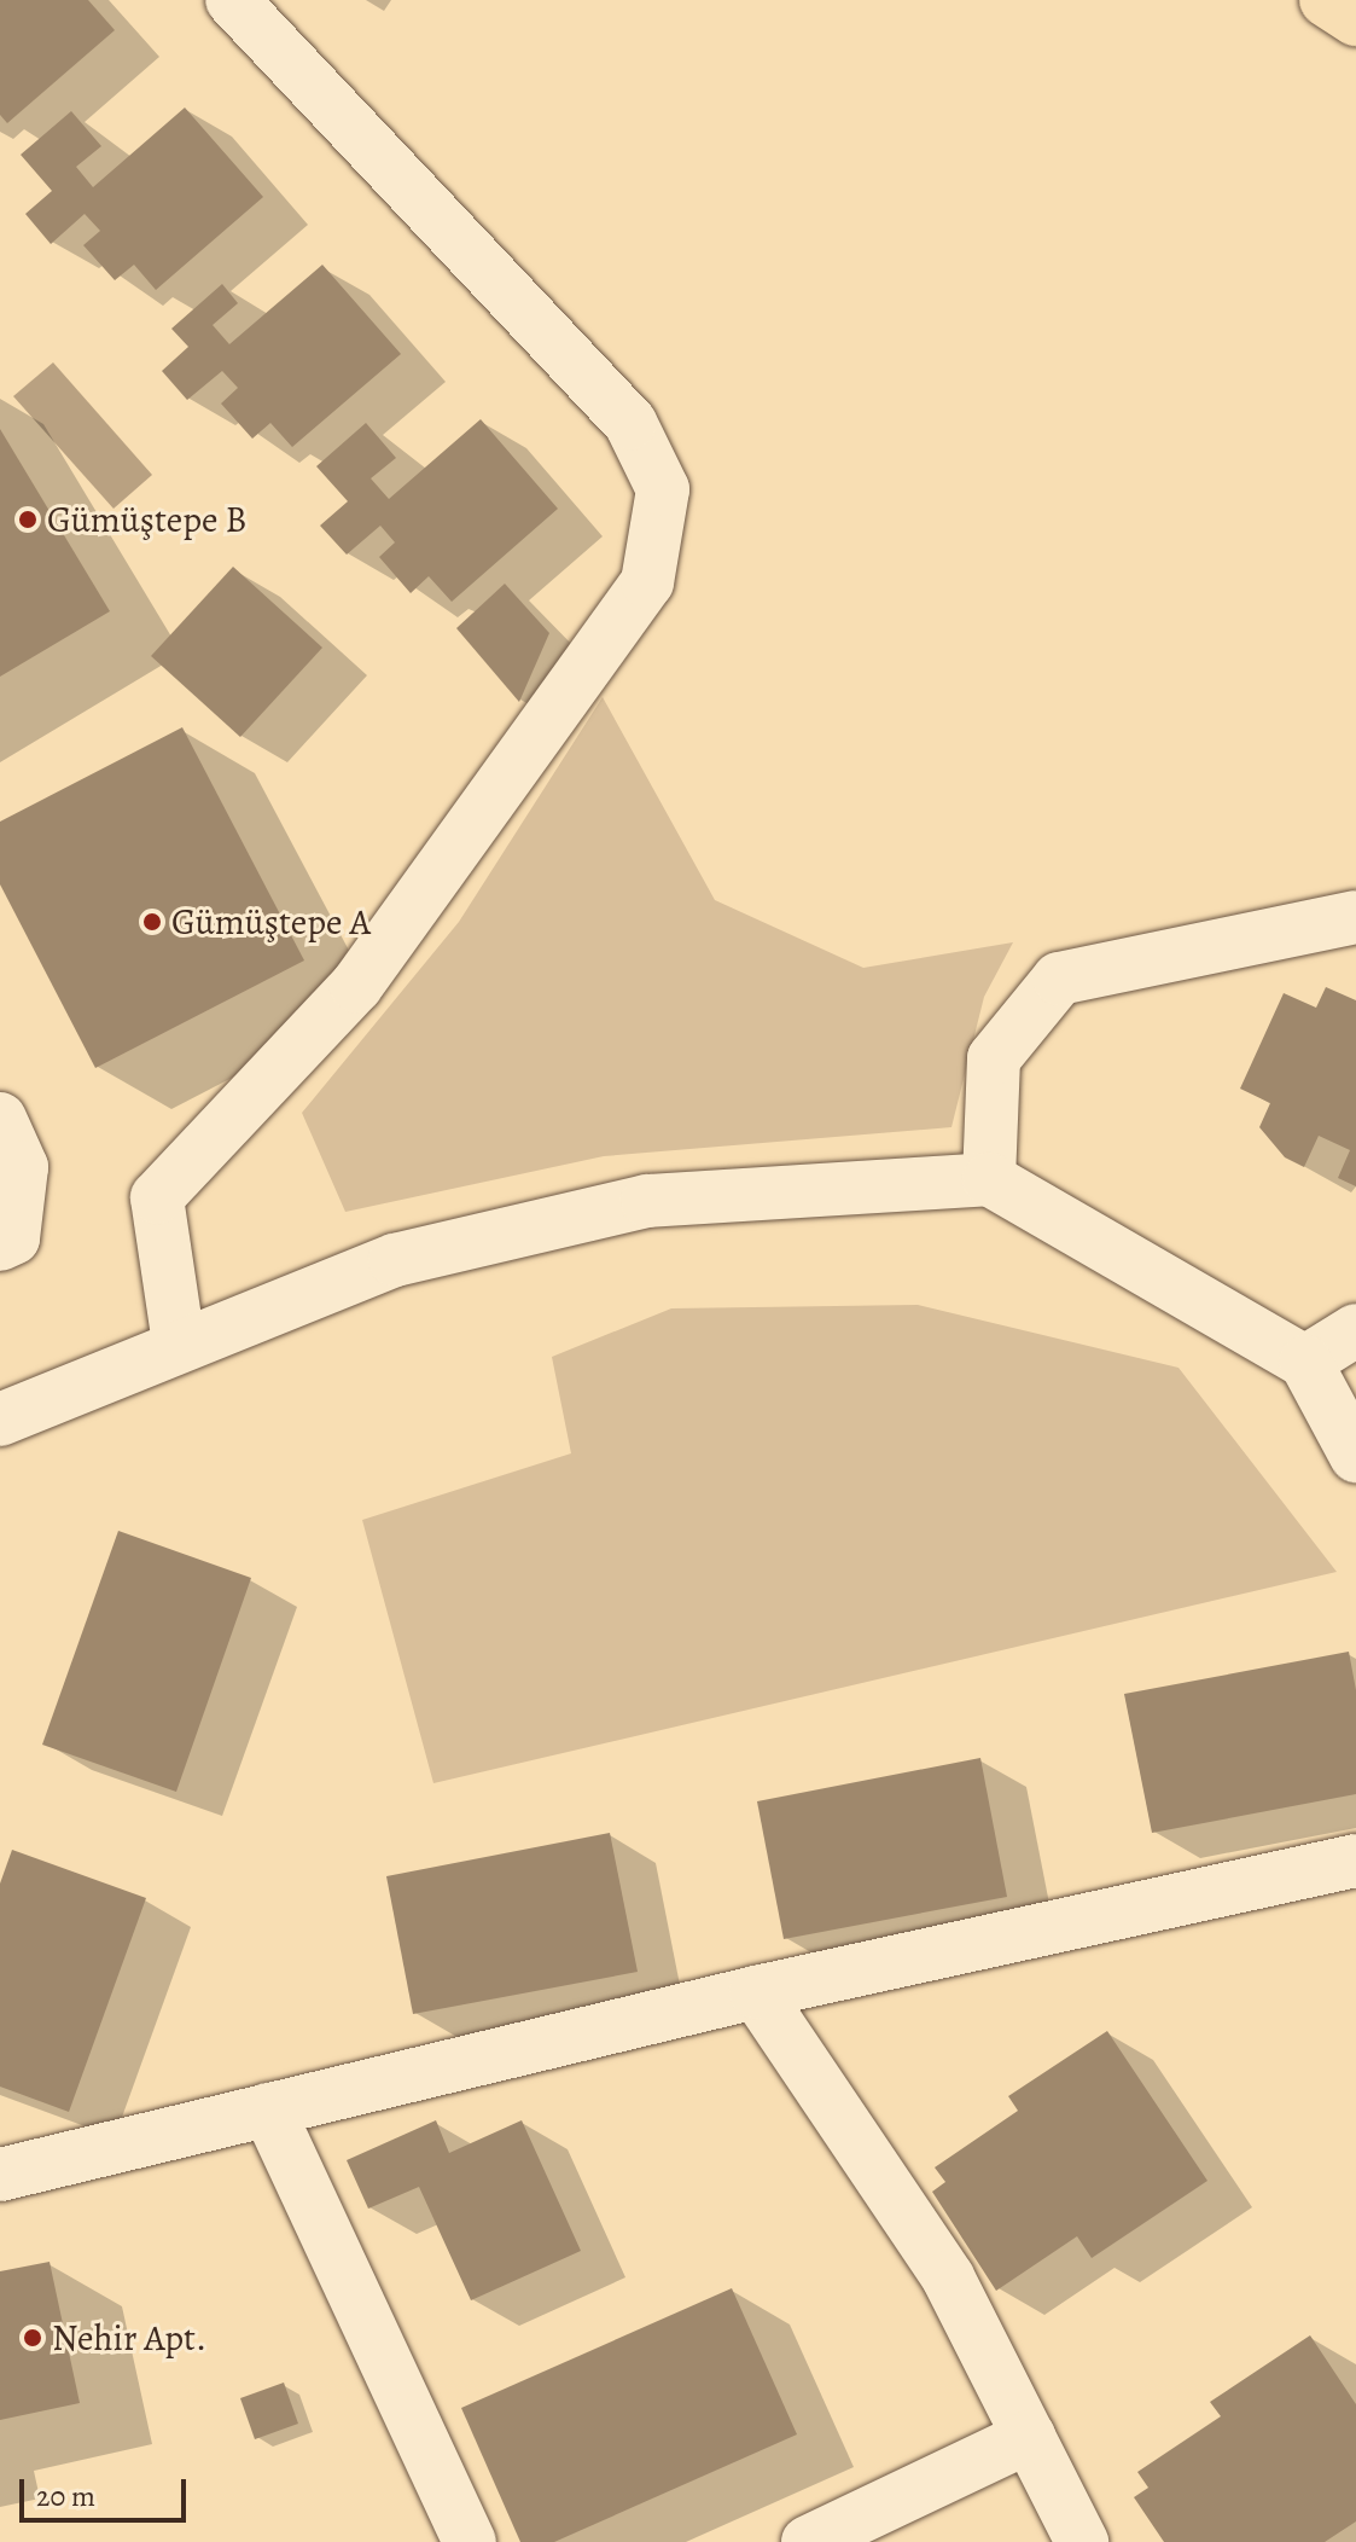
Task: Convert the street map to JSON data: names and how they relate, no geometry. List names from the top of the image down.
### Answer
{
  "places": ["Gümüştepe B", "Gümüştepe A", "Nehir Apt."],
  "scale_bar": "20 m"
}
